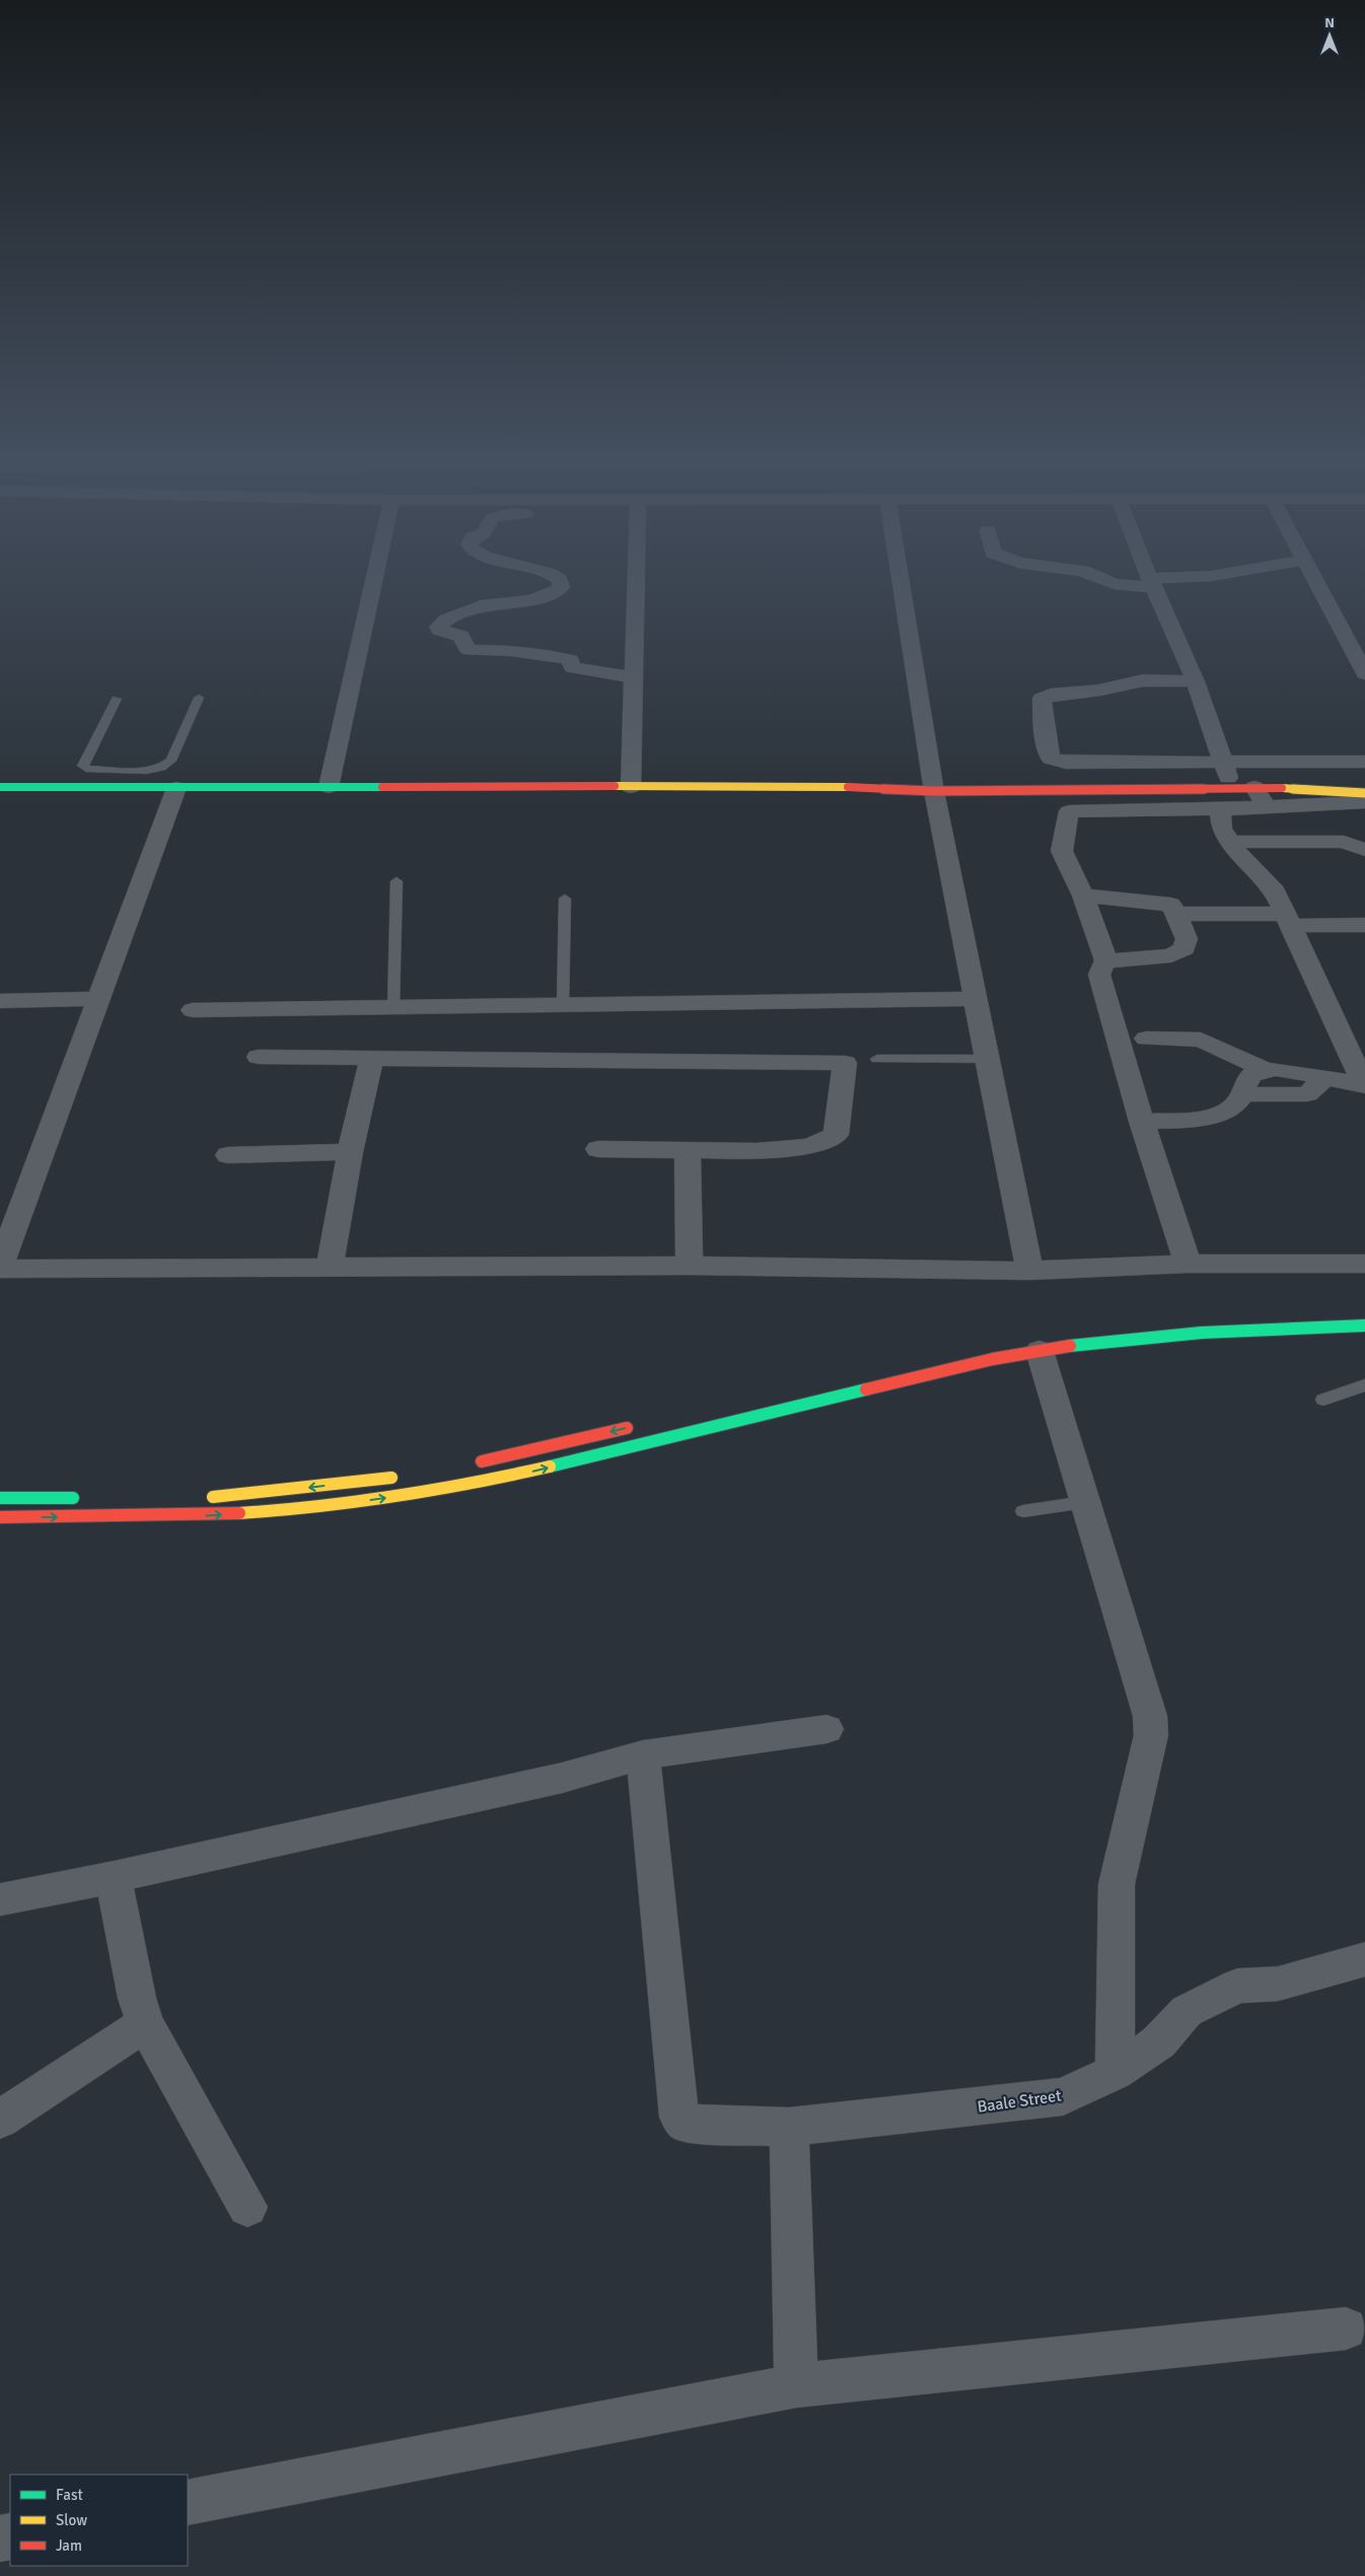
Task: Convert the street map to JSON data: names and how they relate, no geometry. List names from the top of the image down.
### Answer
{
  "streets": {
    "street": ["Baale Street"]
  },
  "legend": ["Fast", "Slow", "Jam"],
  "north": "top"
}
